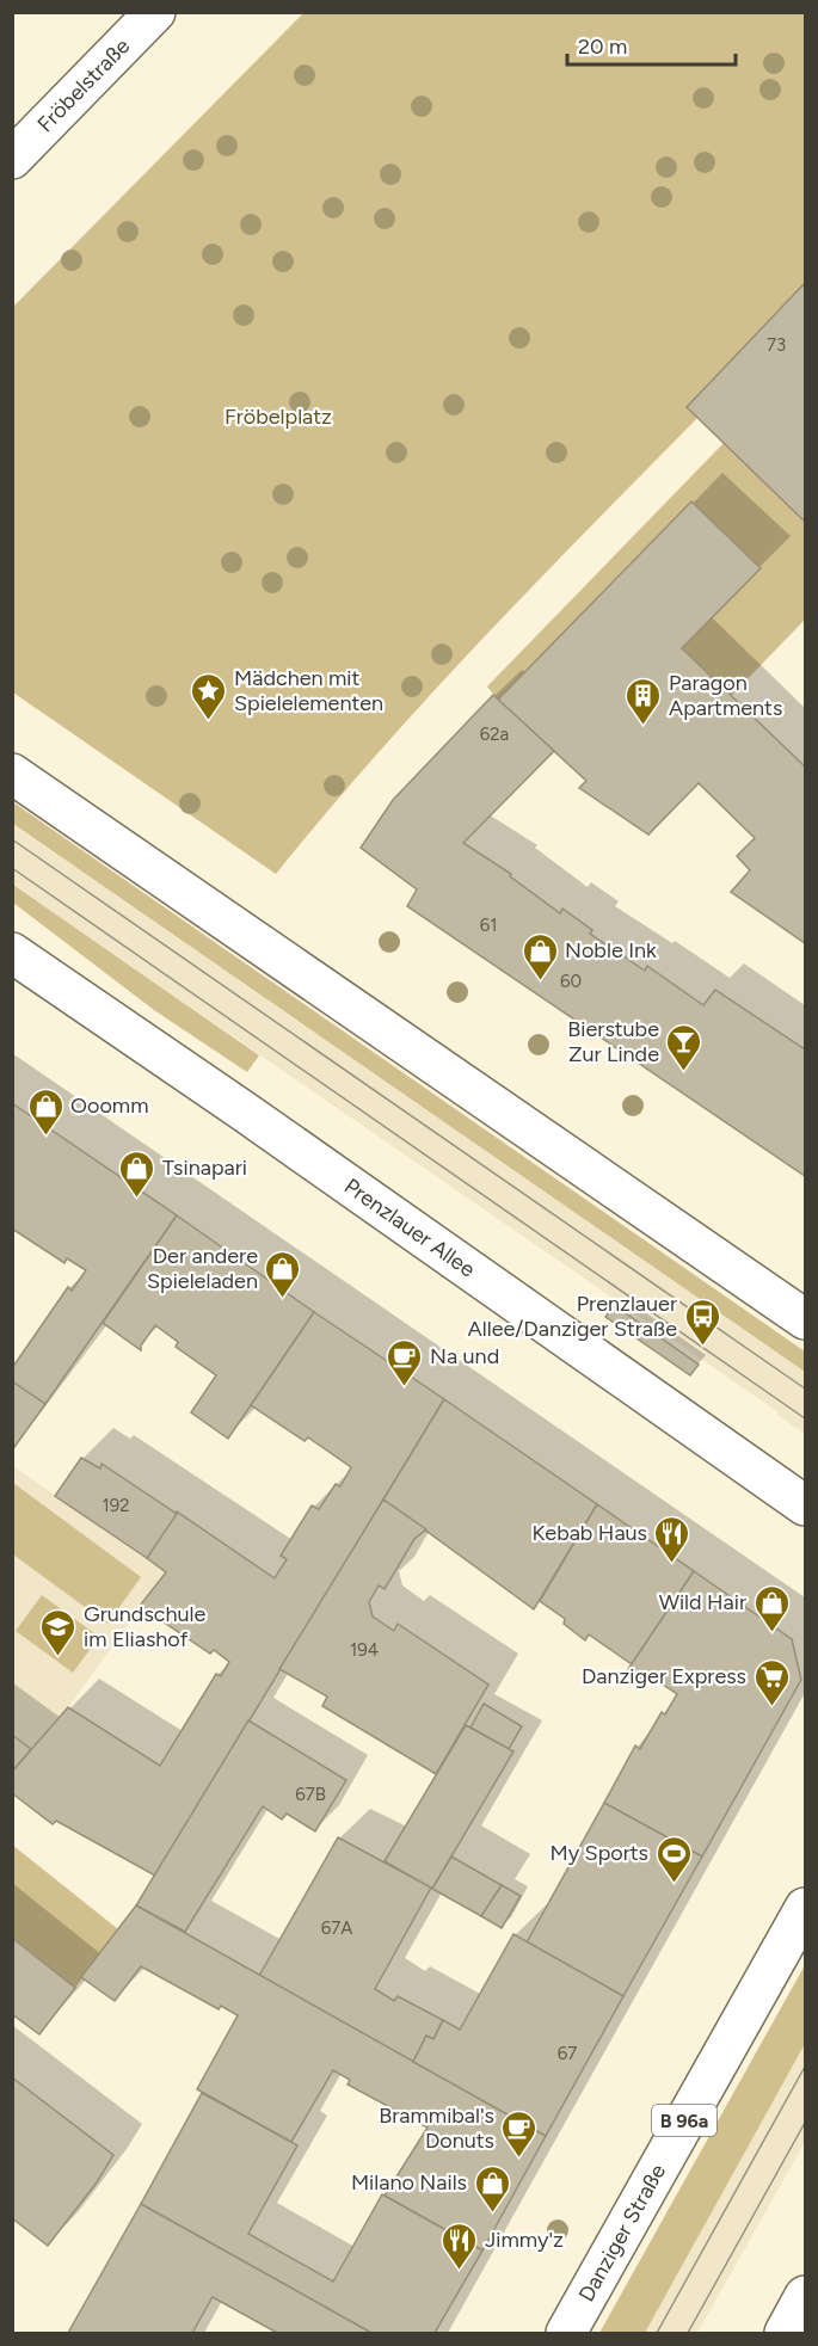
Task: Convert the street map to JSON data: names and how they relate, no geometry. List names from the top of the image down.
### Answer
{
  "streets": {
    "main road": [
      "Fröbelstraße",
      "Prenzlauer Allee",
      "B 96a",
      "Danziger Straße"
    ]
  },
  "parks": ["Fröbelplatz"],
  "places": {
    "place": ["Mädchen mit Spielelementen"],
    "building": ["Paragon Apartments"],
    "shop": [
      "Noble Ink",
      "Ooomm",
      "Tsinapari",
      "Der andere Spieleladen",
      "Wild Hair",
      "Milano Nails"
    ],
    "bar": ["Bierstube Zur Linde"],
    "bus stop": ["Prenzlauer Allee/Danziger Straße"],
    "cafe": ["Na und", "Brammibal's Donuts"],
    "restaurant": ["Kebab Haus", "Jimmy'z"],
    "school or university": ["Grundschule im Eliashof"],
    "supermarket": ["Danziger Express"],
    "sports": ["My Sports"]
  },
  "house_numbers": [
    "73",
    "62a",
    "61",
    "60",
    "192",
    "194",
    "67B",
    "67A",
    "67"
  ],
  "scale_bar": "20 m"
}
